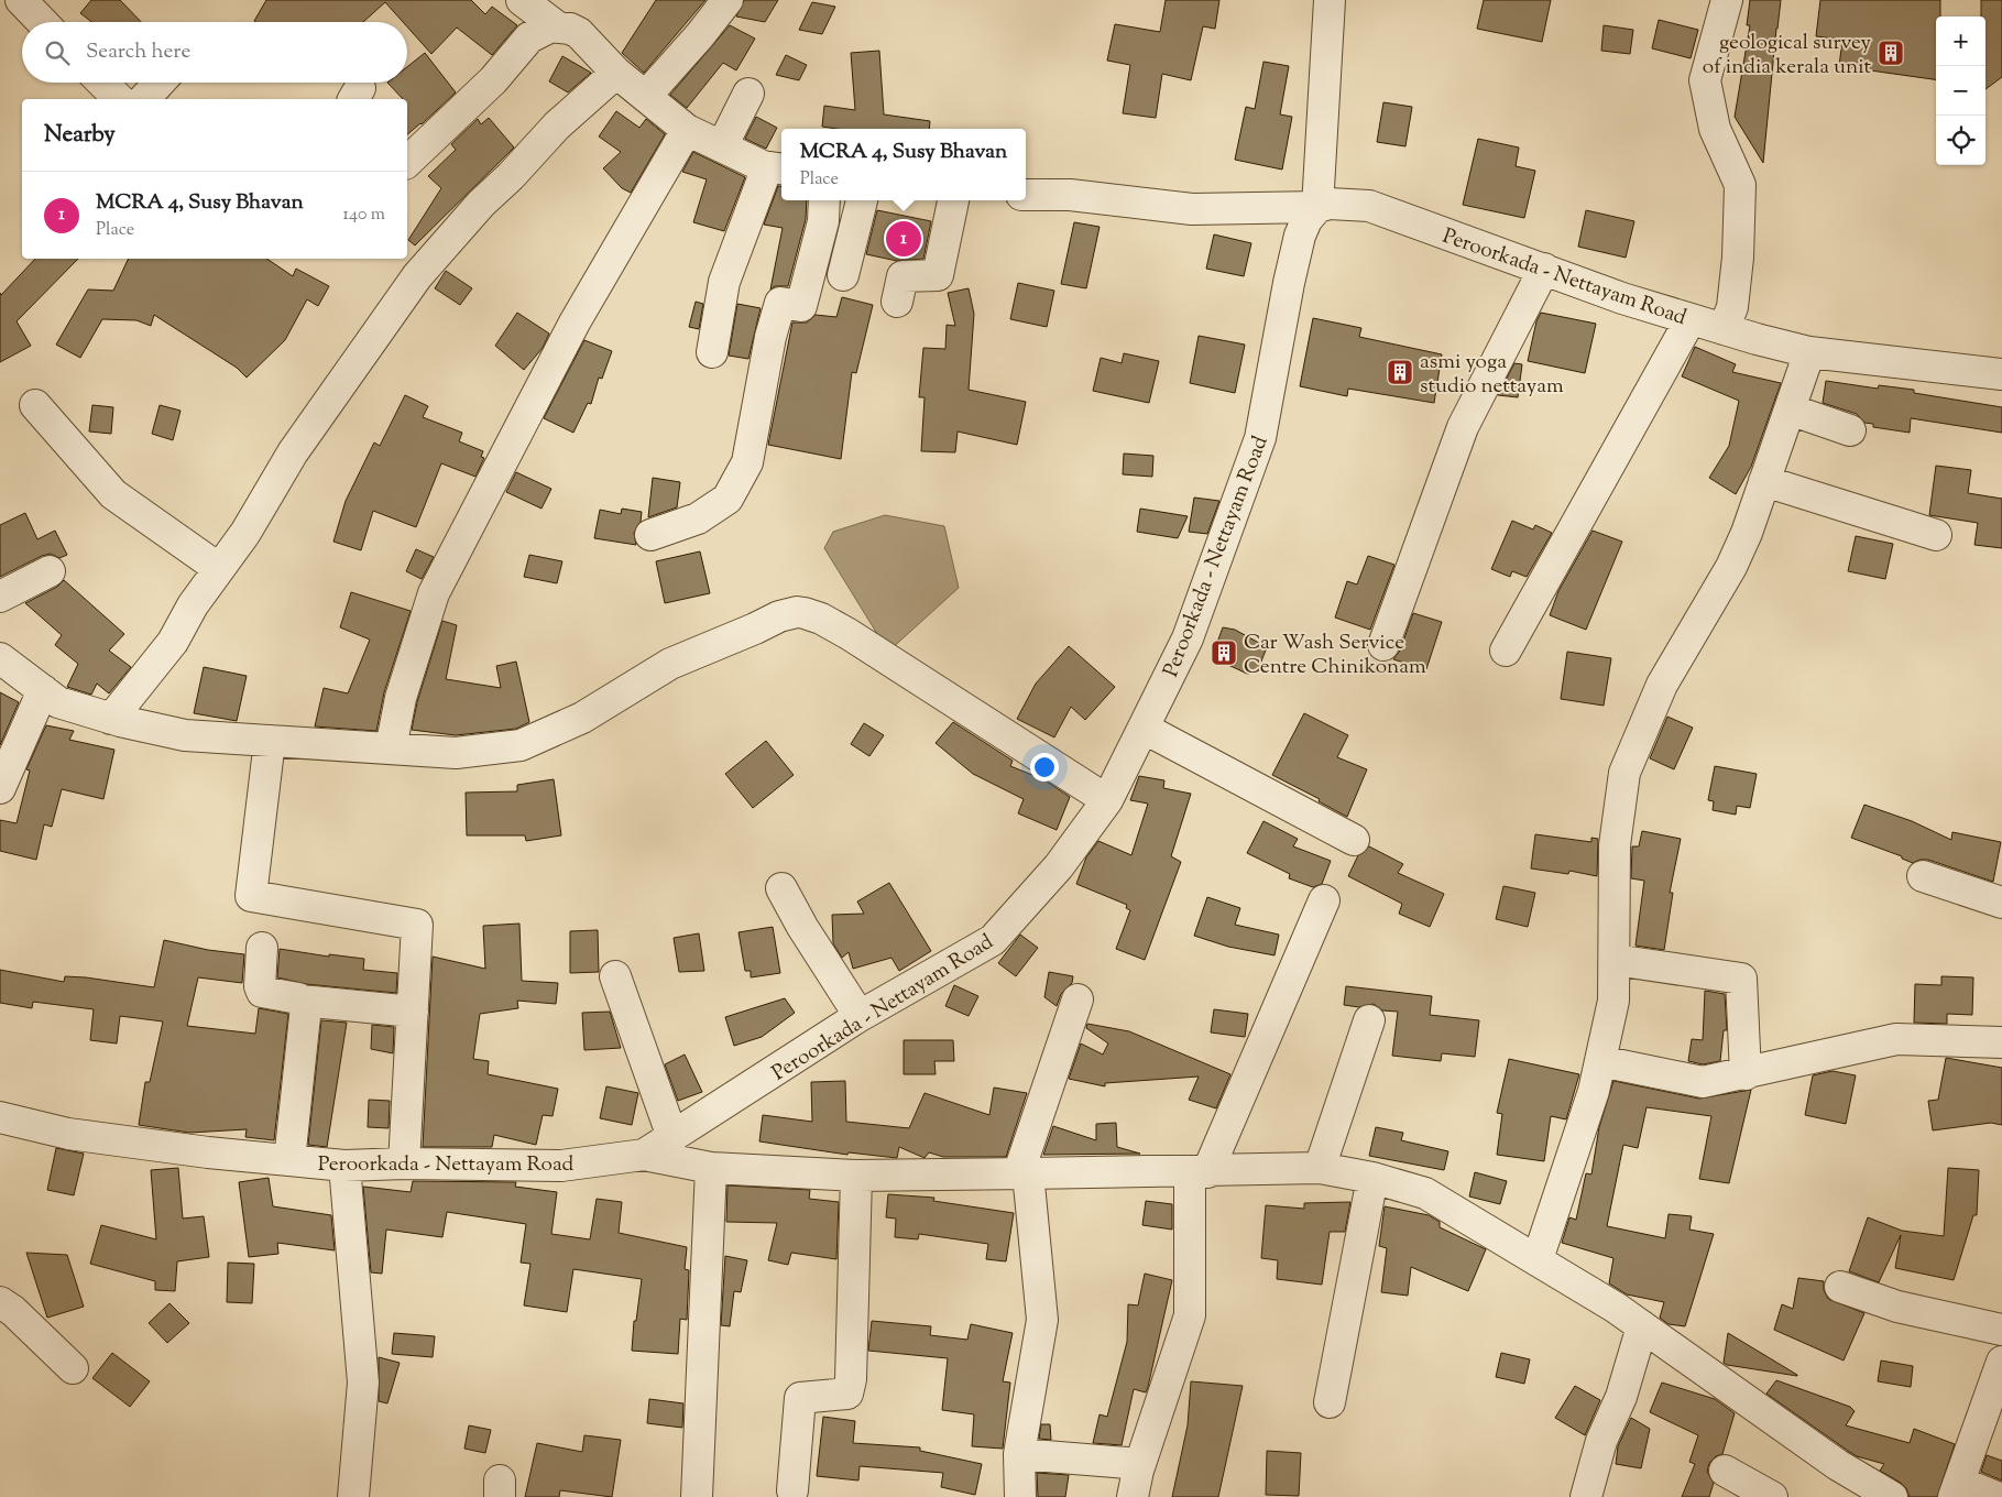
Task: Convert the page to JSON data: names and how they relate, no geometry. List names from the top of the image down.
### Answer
{
  "streets": {
    "street": ["Peroorkada - Nettayam Road"]
  },
  "places": {
    "building": ["geological survey of india kerala unit", "asmi yoga studio nettayam", "Car Wash Service Centre Chinikonam"]
  },
  "page": {
    "map_buttons": ["+", "−"],
    "search": "Search here",
    "heading": "Nearby",
    "popup": ["MCRA 4, Susy Bhavan", "Place"],
    "list": [
      {
        "mark": "1",
        "name": "MCRA 4, Susy Bhavan",
        "note": "Place",
        "value": "140 m"
      }
    ],
    "pins": "1"
  }
}
